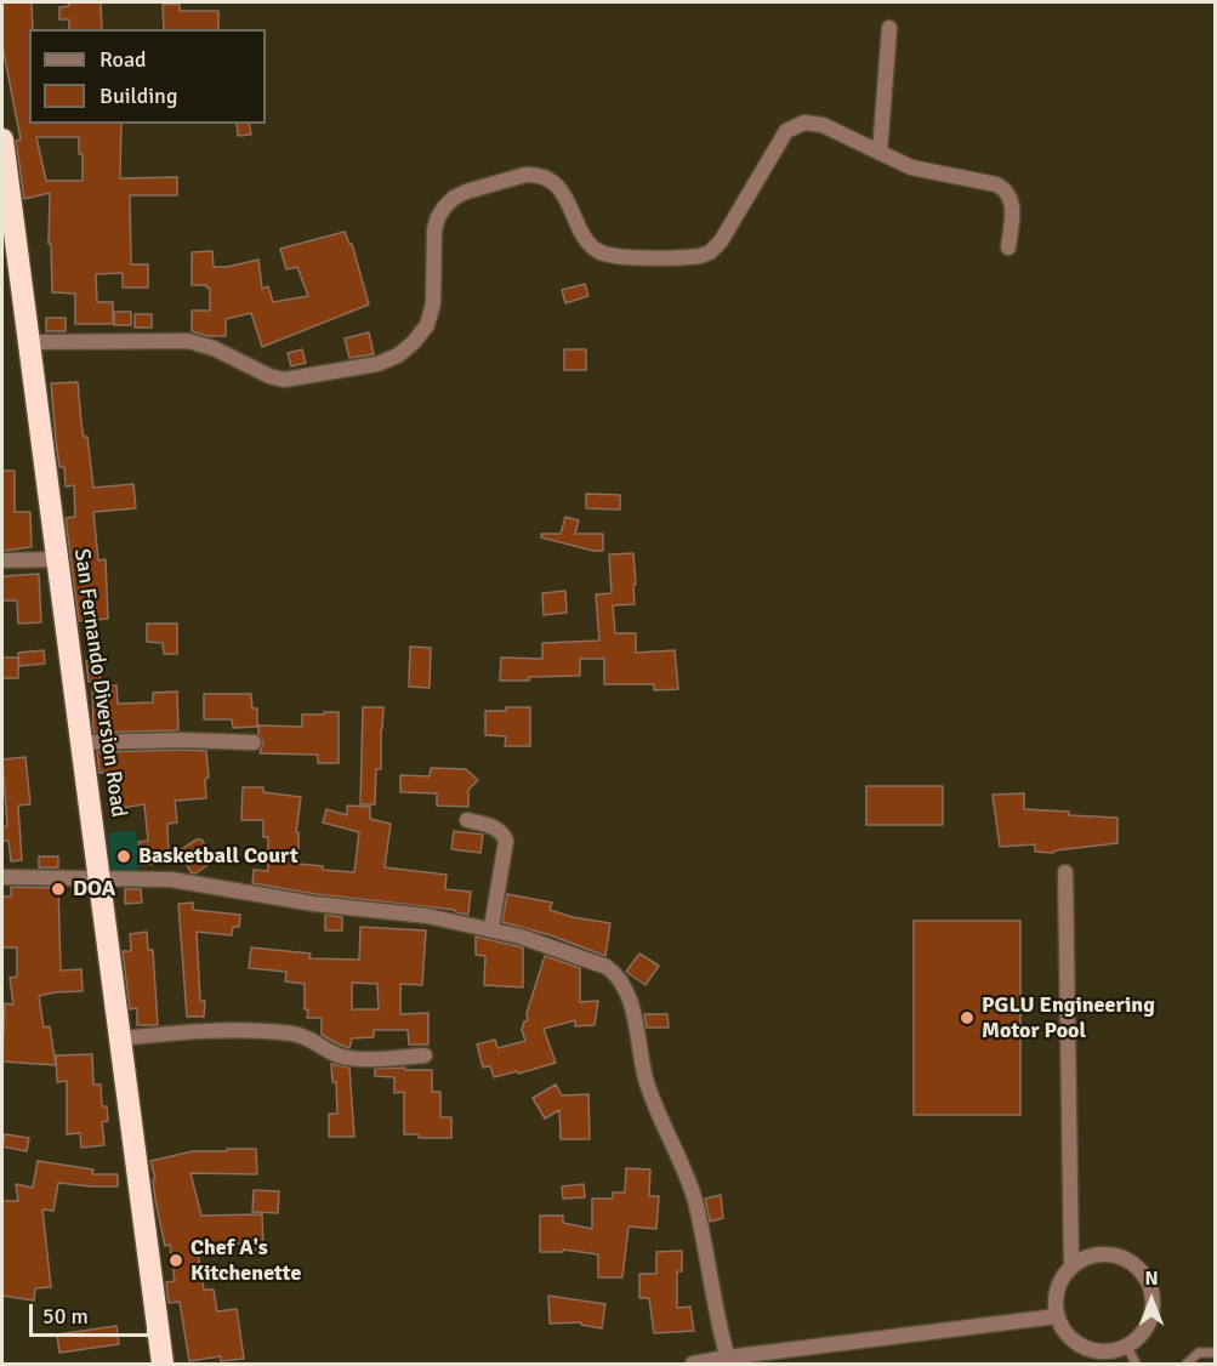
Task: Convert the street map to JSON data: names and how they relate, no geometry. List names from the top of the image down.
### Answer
{
  "streets": {
    "highway": ["San Fernando Diversion Road"]
  },
  "places": [
    "Basketball Court",
    "DOA",
    "PGLU Engineering Motor Pool",
    "Chef A's Kitchenette"
  ],
  "legend": ["Road", "Building"],
  "scale_bar": "50 m",
  "north": "top"
}
